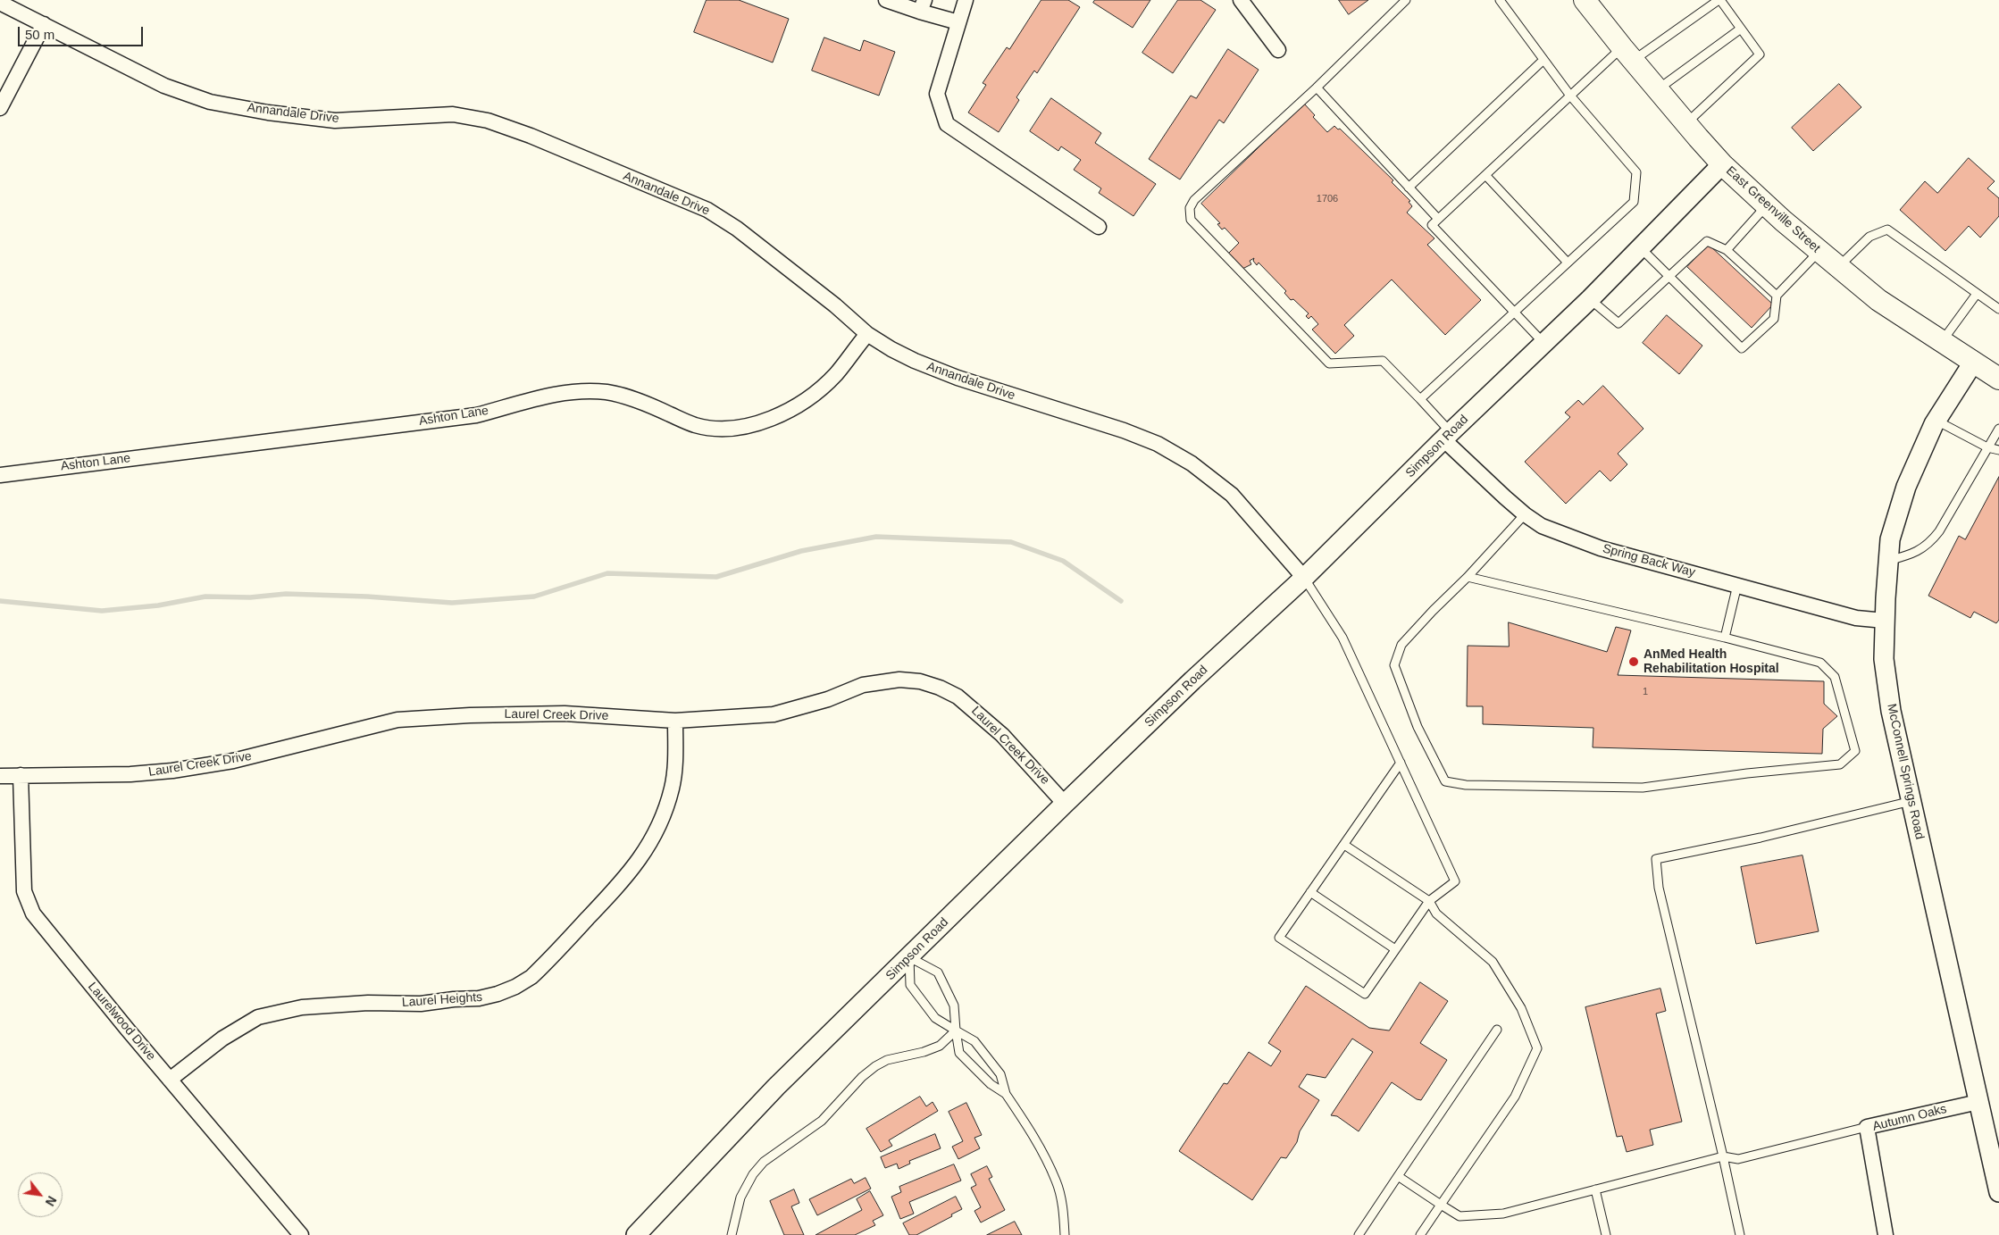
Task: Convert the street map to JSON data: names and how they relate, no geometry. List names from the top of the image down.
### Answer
{
  "streets": {
    "main road": ["East Greenville Street"],
    "street": [
      "Annandale Drive",
      "Ashton Lane",
      "Simpson Road",
      "Spring Back Way",
      "Laurel Creek Drive",
      "McConnell Springs Road",
      "Laurel Heights",
      "Laurelwood Drive",
      "Autumn Oaks"
    ]
  },
  "crossings": [
    ["Annandale Drive", "Ashton Lane"],
    ["Annandale Drive", "Simpson Road"],
    ["East Greenville Street", "Simpson Road"],
    ["East Greenville Street", "McConnell Springs Road"],
    ["Simpson Road", "Spring Back Way"],
    ["Simpson Road", "Laurel Creek Drive"],
    ["Spring Back Way", "McConnell Springs Road"],
    ["Laurel Creek Drive", "Laurel Heights"],
    ["Laurel Creek Drive", "Laurelwood Drive"],
    ["McConnell Springs Road", "Autumn Oaks"],
    ["Laurel Heights", "Laurelwood Drive"]
  ],
  "places": ["AnMed Health Rehabilitation Hospital"],
  "house_numbers": ["1706", "1"],
  "scale_bar": "50 m",
  "north": "bottom right"
}
